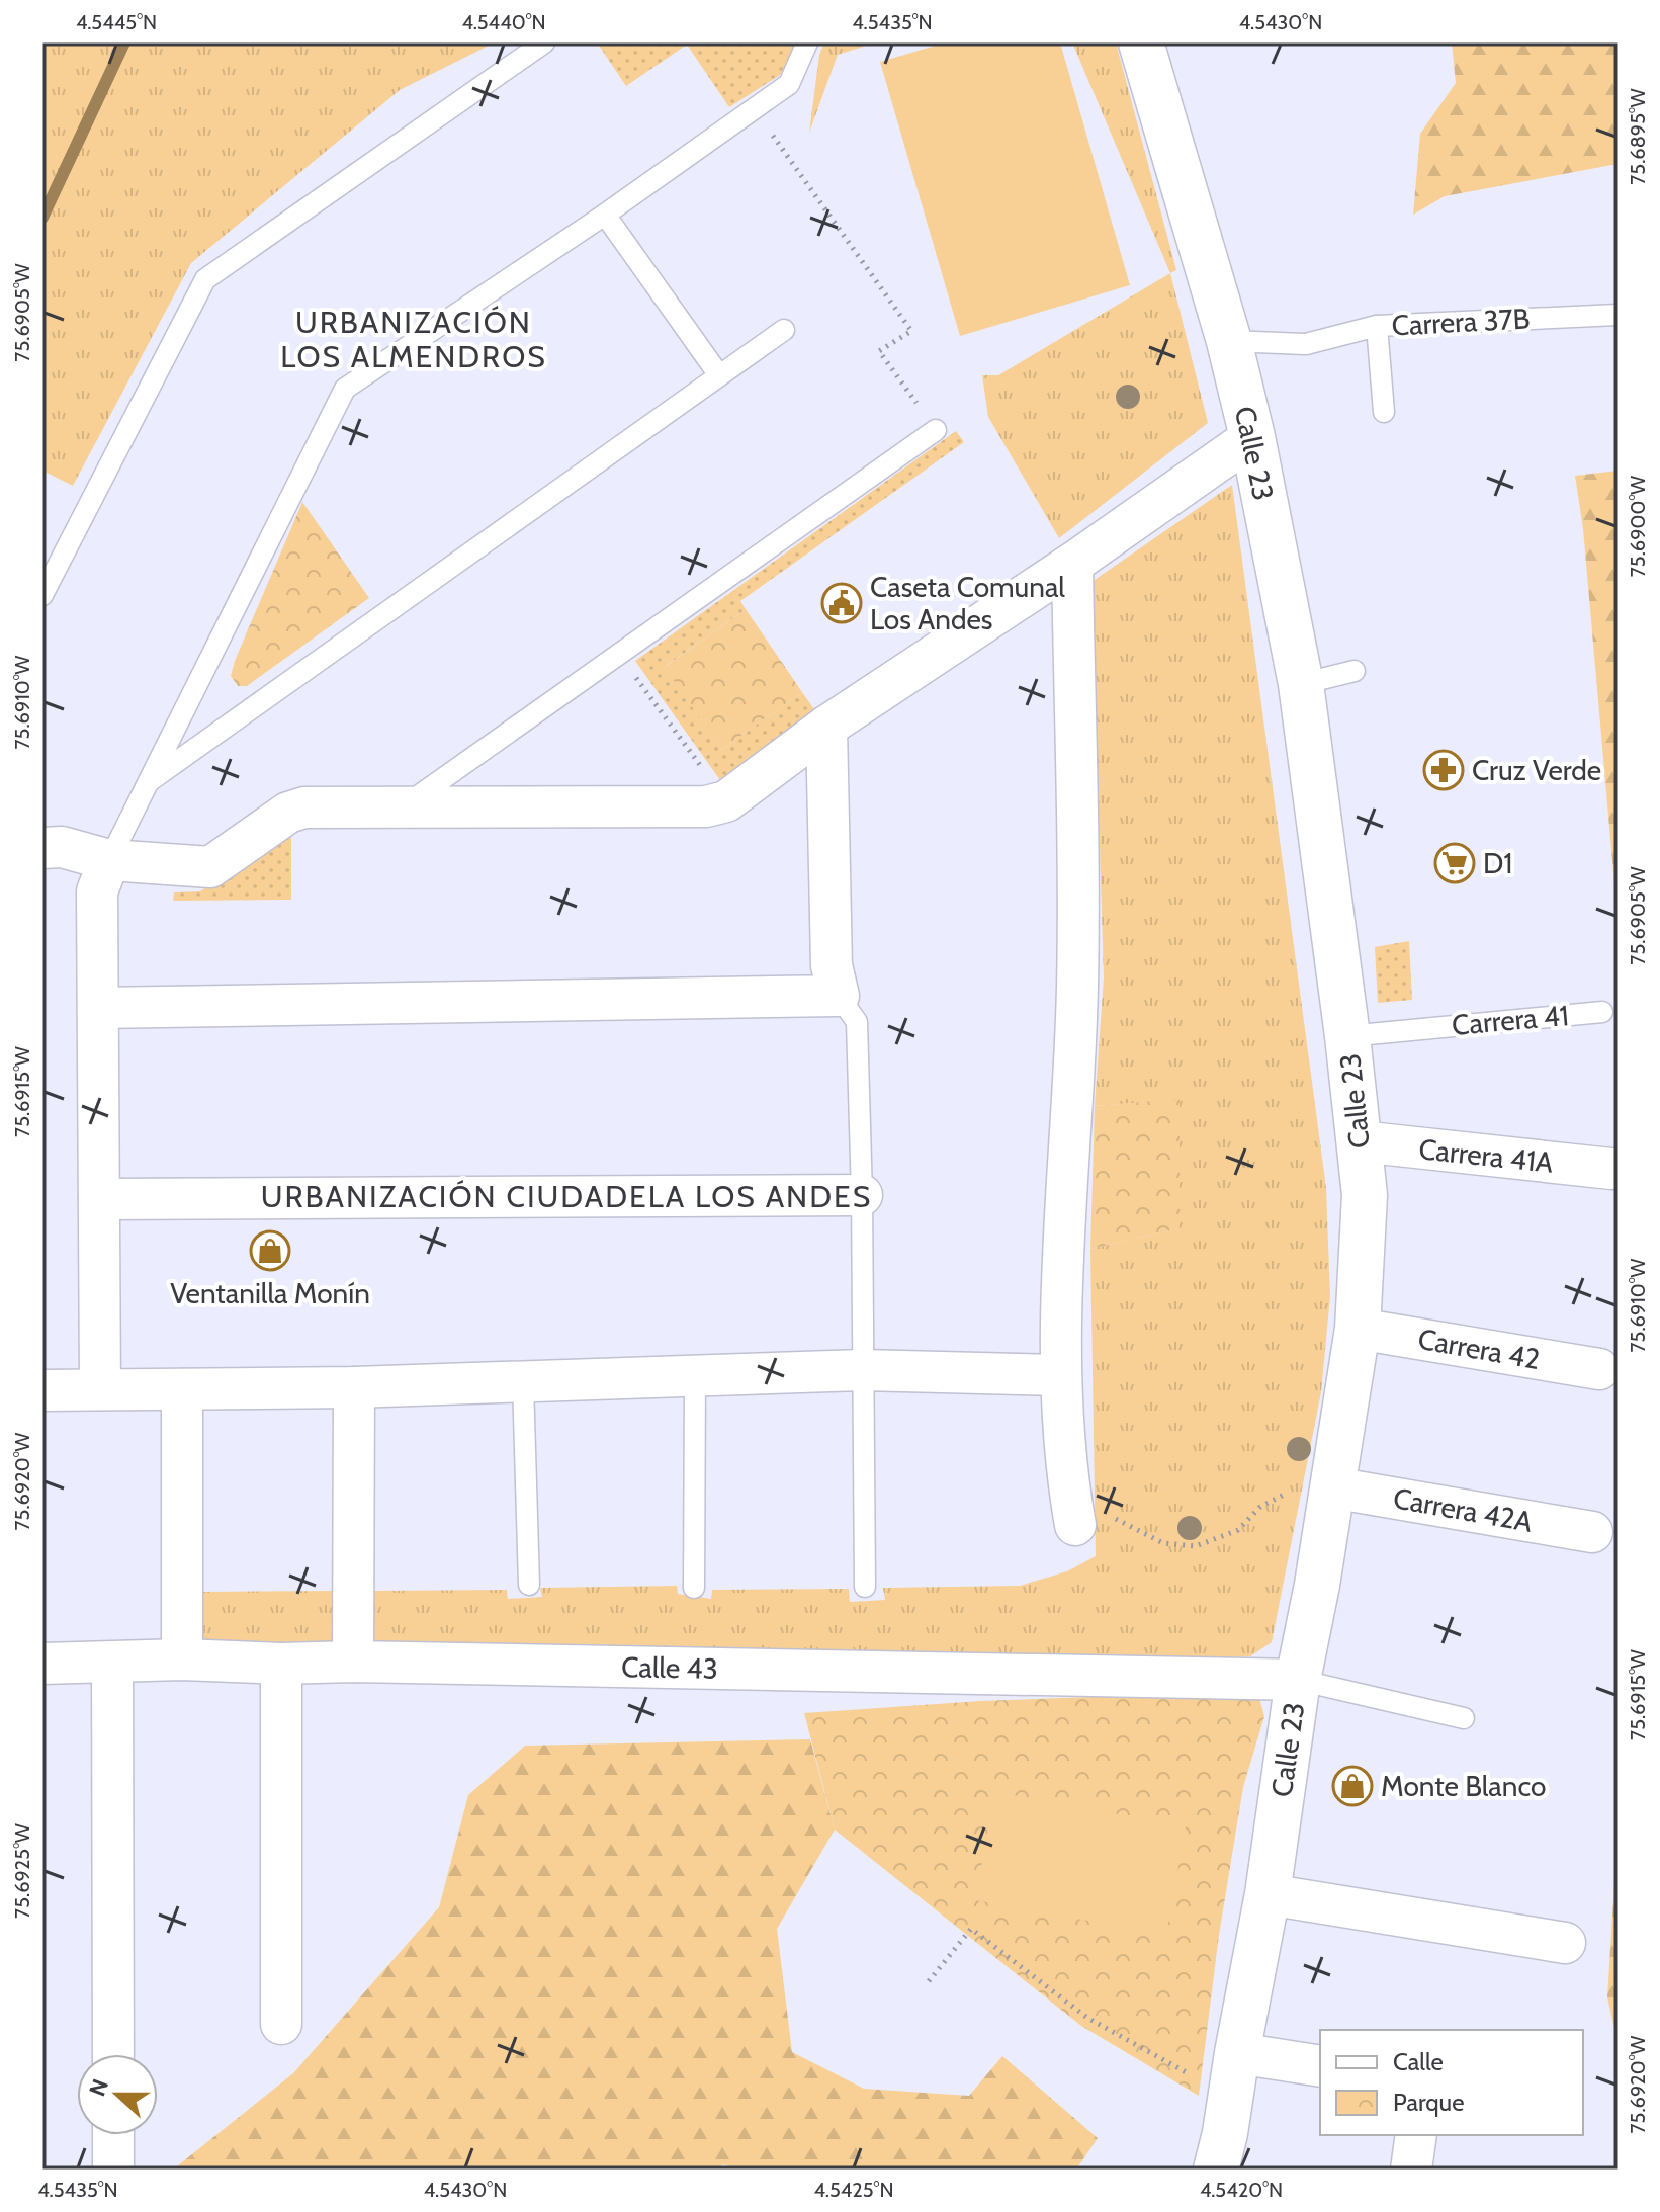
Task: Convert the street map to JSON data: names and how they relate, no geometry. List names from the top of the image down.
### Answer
{
  "streets": {
    "main road": ["Calle 23"],
    "street": [
      "Carrera 41A",
      "Carrera 42",
      "Carrera 42A",
      "Calle 43"
    ],
    "lane": ["Carrera 37B", "Carrera 41"]
  },
  "crossings": [
    ["Carrera 37B", "Calle 23"],
    ["Calle 23", "Carrera 41"],
    ["Calle 23", "Carrera 41A"],
    ["Calle 23", "Carrera 42"],
    ["Calle 23", "Carrera 42A"],
    ["Calle 23", "Calle 43"]
  ],
  "districts": ["URBANIZACIÓN LOS ALMENDROS", "URBANIZACIÓN CIUDADELA LOS ANDES"],
  "places": {
    "public building": ["Caseta Comunal Los Andes"],
    "pharmacy": ["Cruz Verde"],
    "supermarket": ["D1"],
    "shop": ["Ventanilla Monín", "Monte Blanco"]
  },
  "legend": ["Calle", "Parque"],
  "north": "left",
  "coordinates": [
    "4.5445°N",
    "4.5440°N",
    "4.5435°N",
    "4.5430°N",
    "75.6895°W",
    "75.6905°W",
    "75.6900°W",
    "75.6910°W",
    "75.6915°W",
    "75.6920°W",
    "75.6925°W",
    "4.5425°N",
    "4.5420°N"
  ]
}
